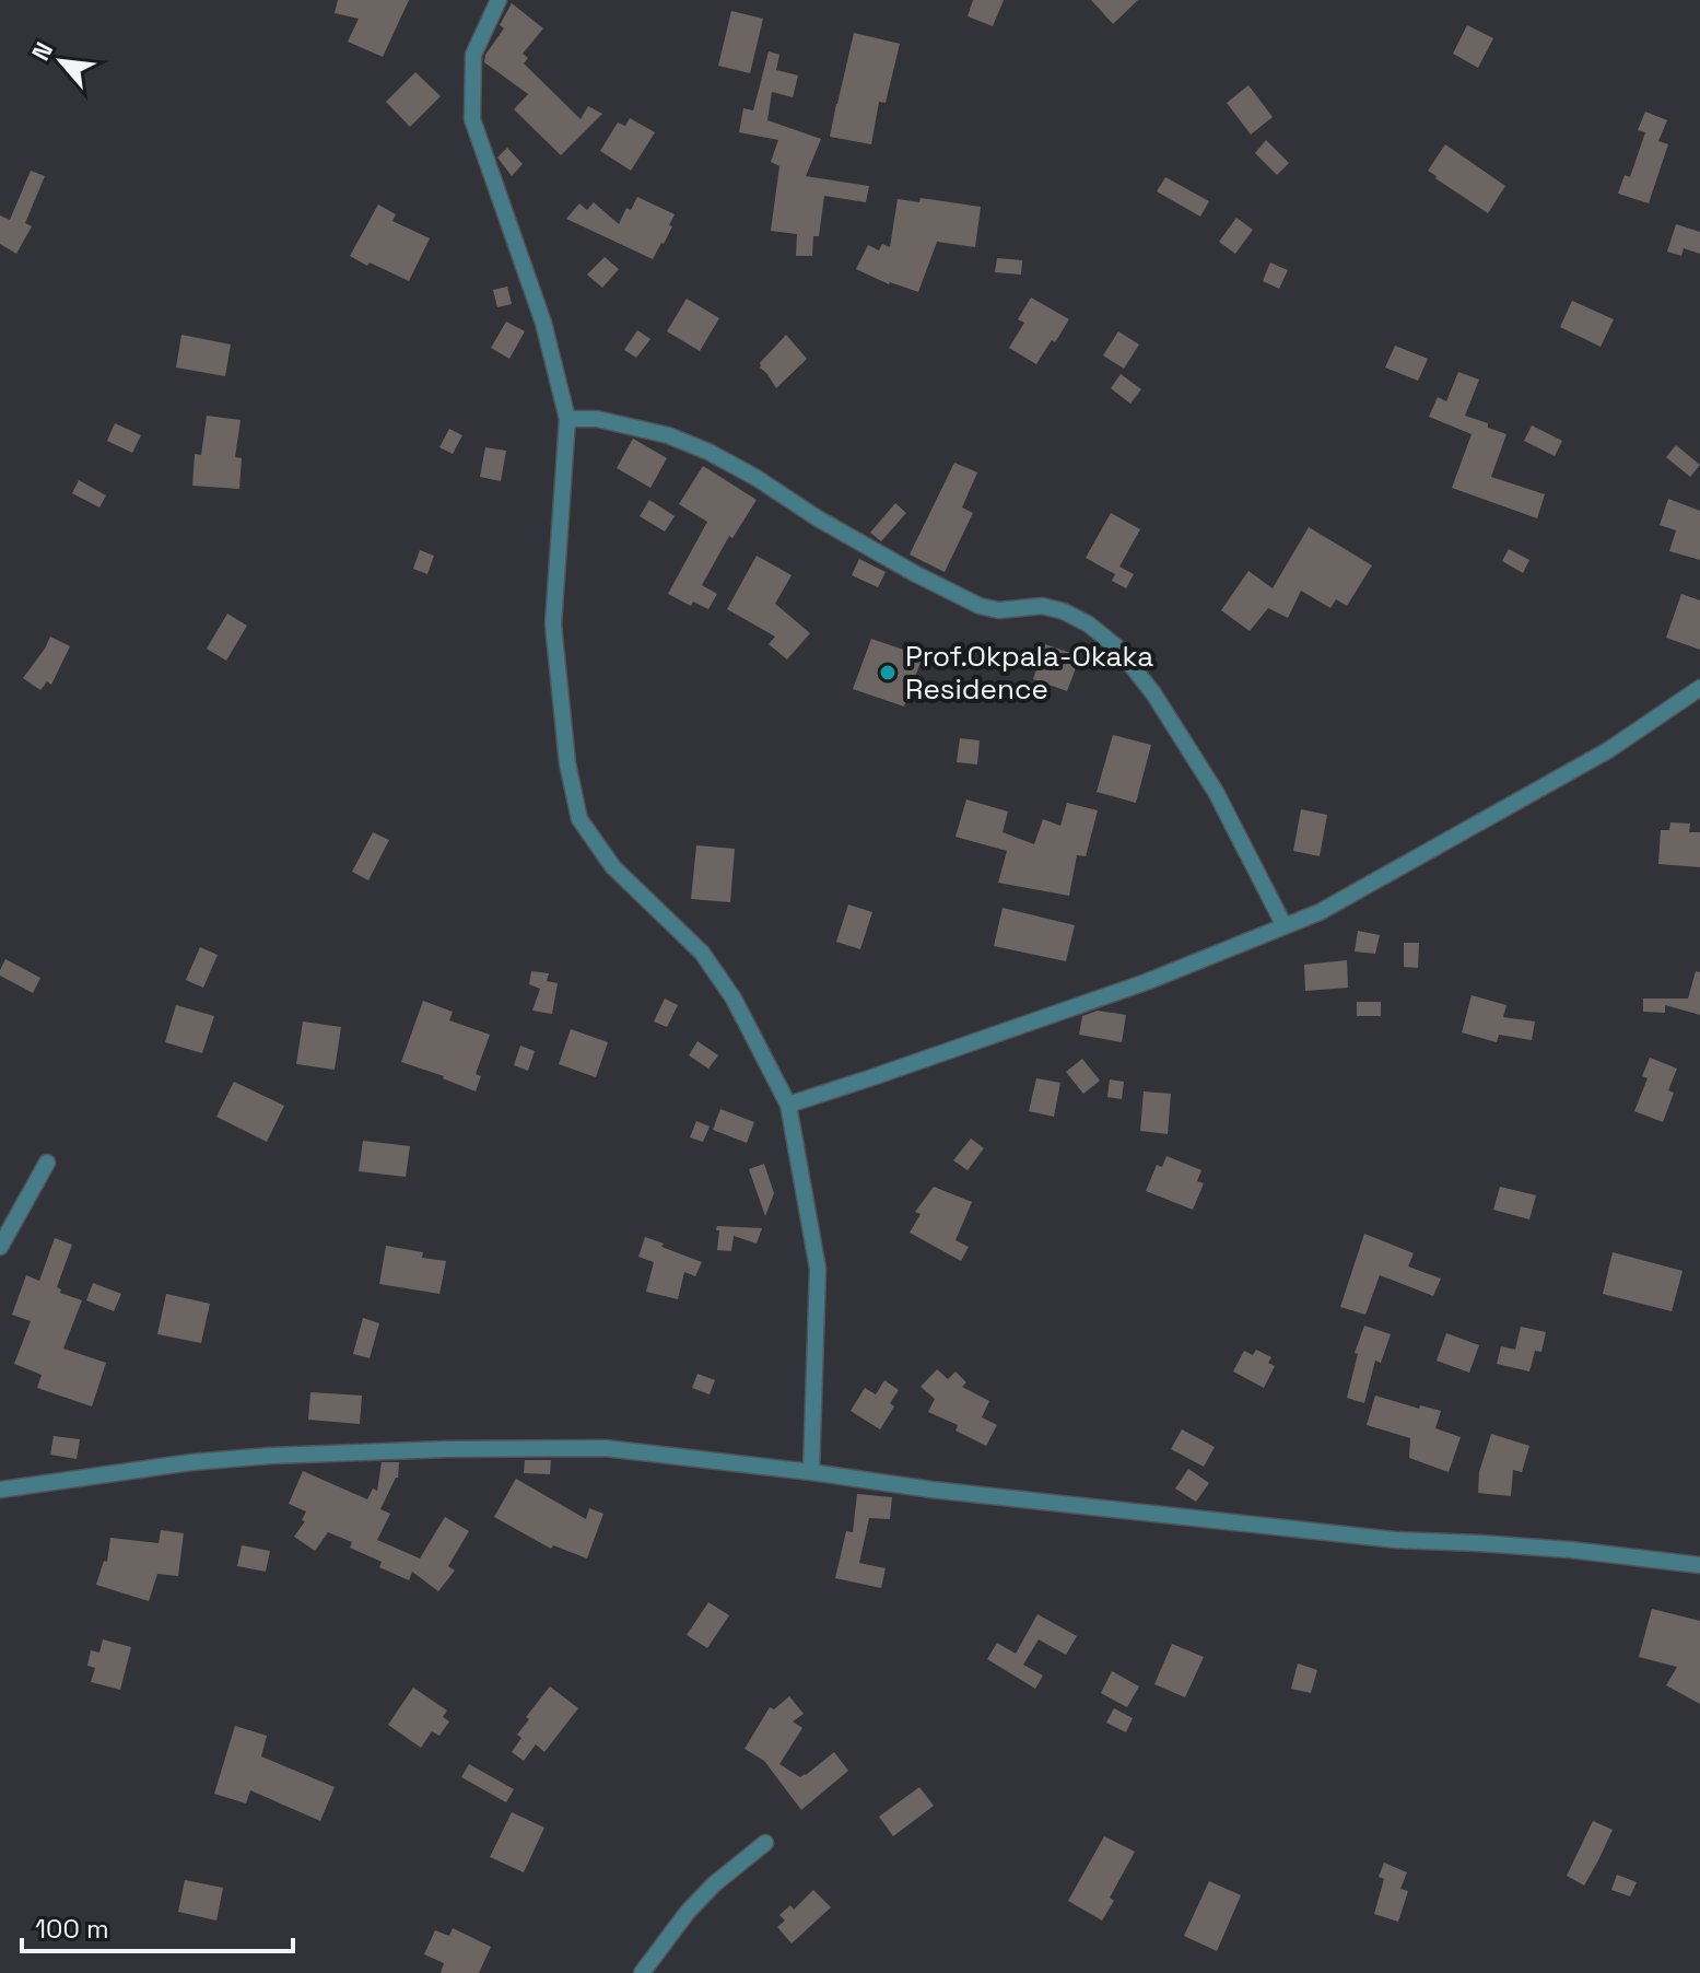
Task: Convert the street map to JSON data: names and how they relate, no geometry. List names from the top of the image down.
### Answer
{
  "places": ["Prof.Okpala-Okaka Residence"],
  "scale_bar": "100 m",
  "north": "top left"
}
